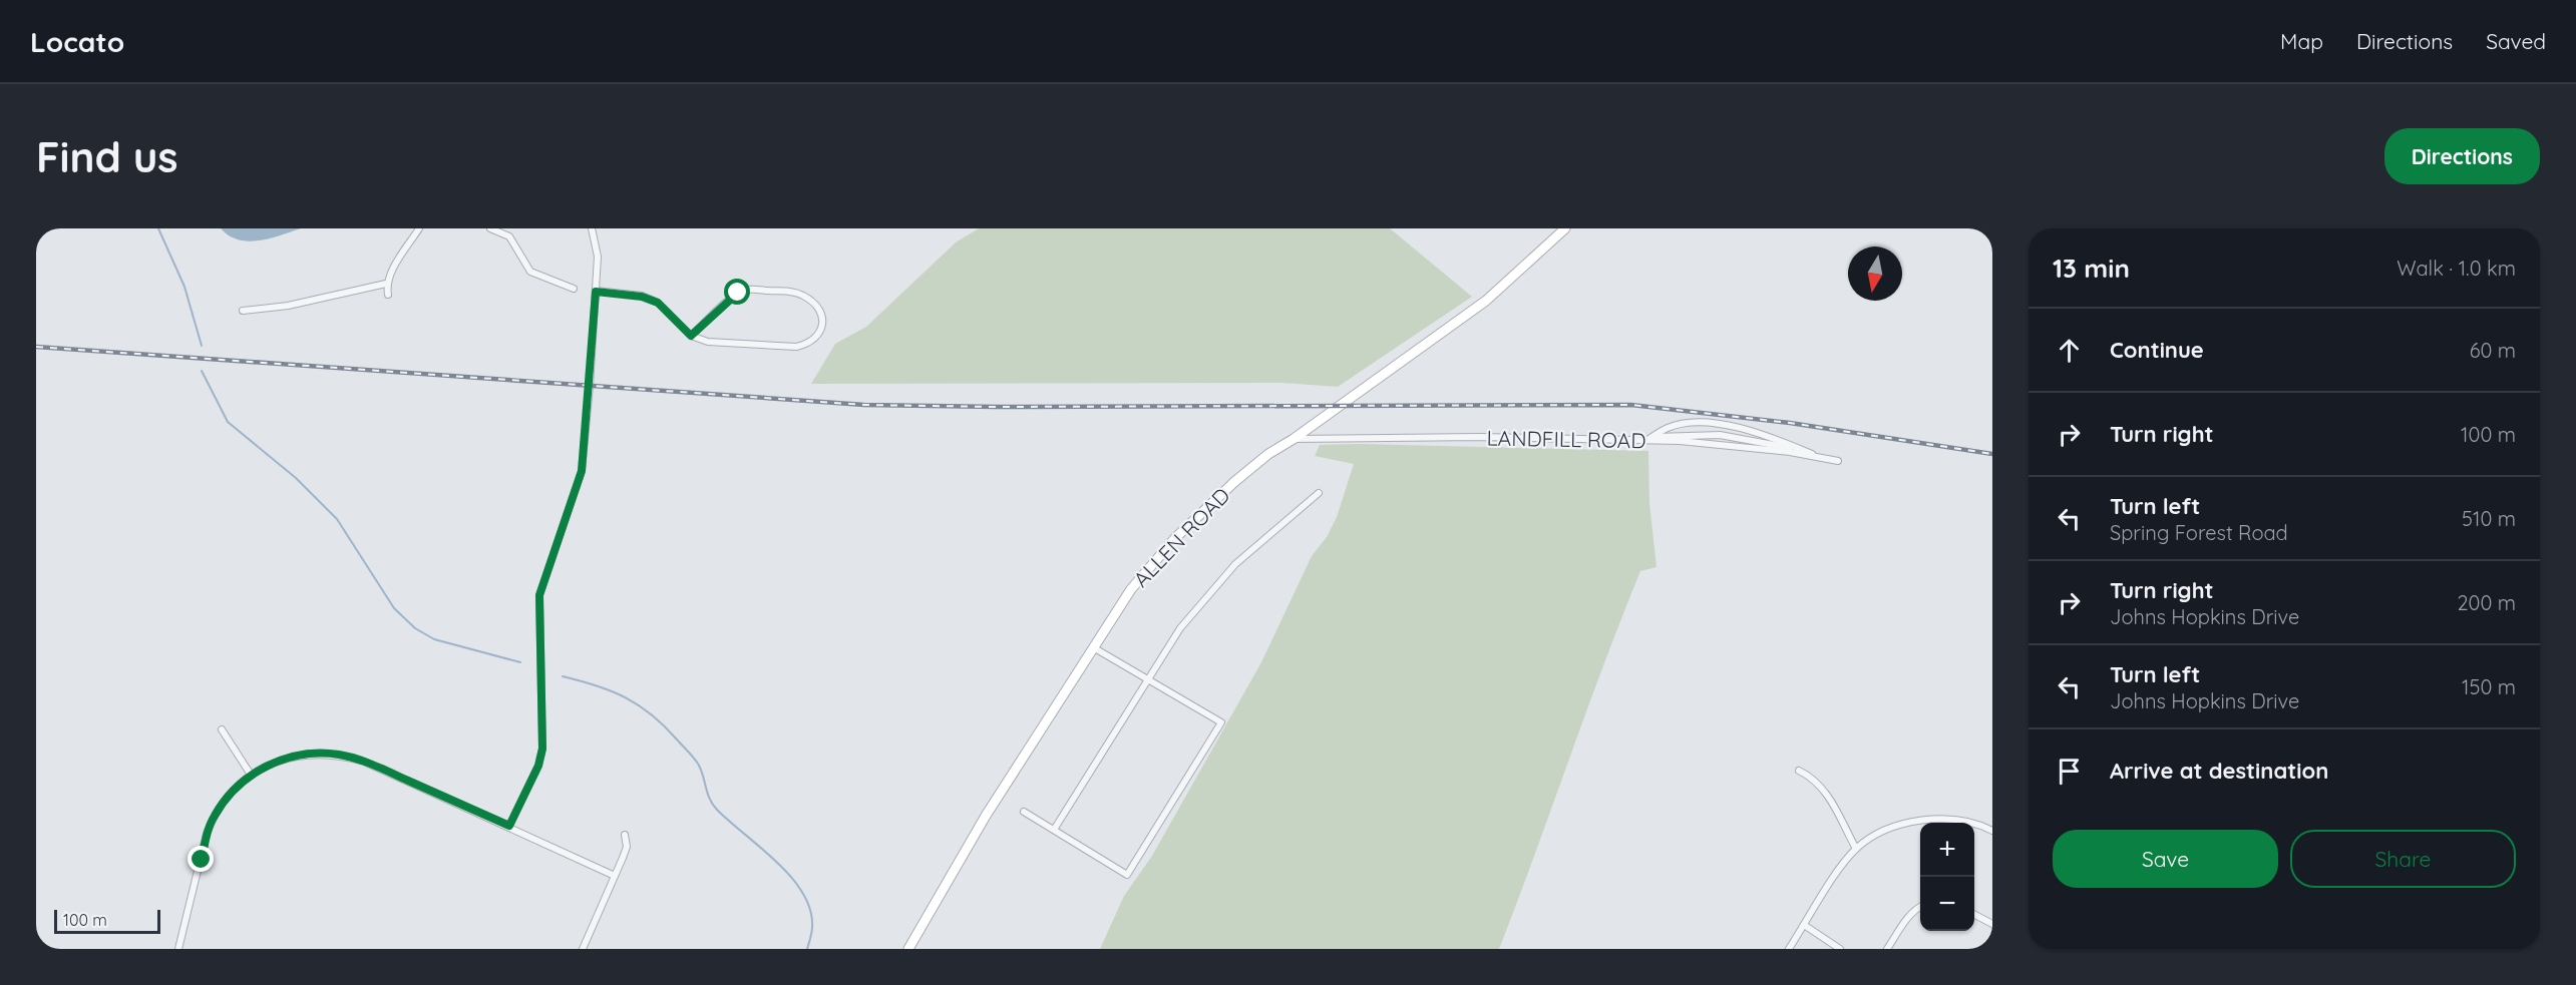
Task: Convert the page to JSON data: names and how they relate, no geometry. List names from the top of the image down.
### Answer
{
  "streets": {
    "main road": ["ALLEN ROAD"],
    "street": ["LANDFILL ROAD"]
  },
  "crossings": [
    ["LANDFILL ROAD", "ALLEN ROAD"]
  ],
  "scale_bar": "100 m",
  "north": "bottom",
  "page": {
    "header": "Locato",
    "nav": ["Map", "Directions", "Saved"],
    "buttons": [
      "Directions",
      ["Save", "Share"]
    ],
    "title": "Find us",
    "heading": ["13 min", "Walk · 1.0 km"],
    "list": [
      ["Continue", "60 m"],
      ["Turn right", "100 m"],
      ["Turn left", "Spring Forest Road", "510 m"],
      ["Turn right", "Johns Hopkins Drive", "200 m"],
      ["Turn left", "Johns Hopkins Drive", "150 m"],
      "Arrive at destination"
    ],
    "map_buttons": ["+", "−"],
    "scale": "100 m"
  }
}
